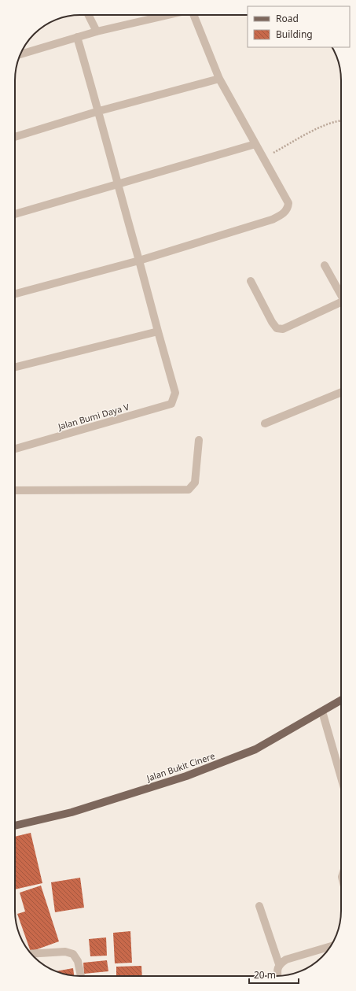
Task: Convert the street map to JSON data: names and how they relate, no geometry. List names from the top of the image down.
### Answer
{
  "streets": {
    "main road": ["Jalan Bukit Cinere"],
    "street": ["Jalan Bumi Daya V"]
  },
  "legend": ["Road", "Building"],
  "scale_bar": "20 m"
}
